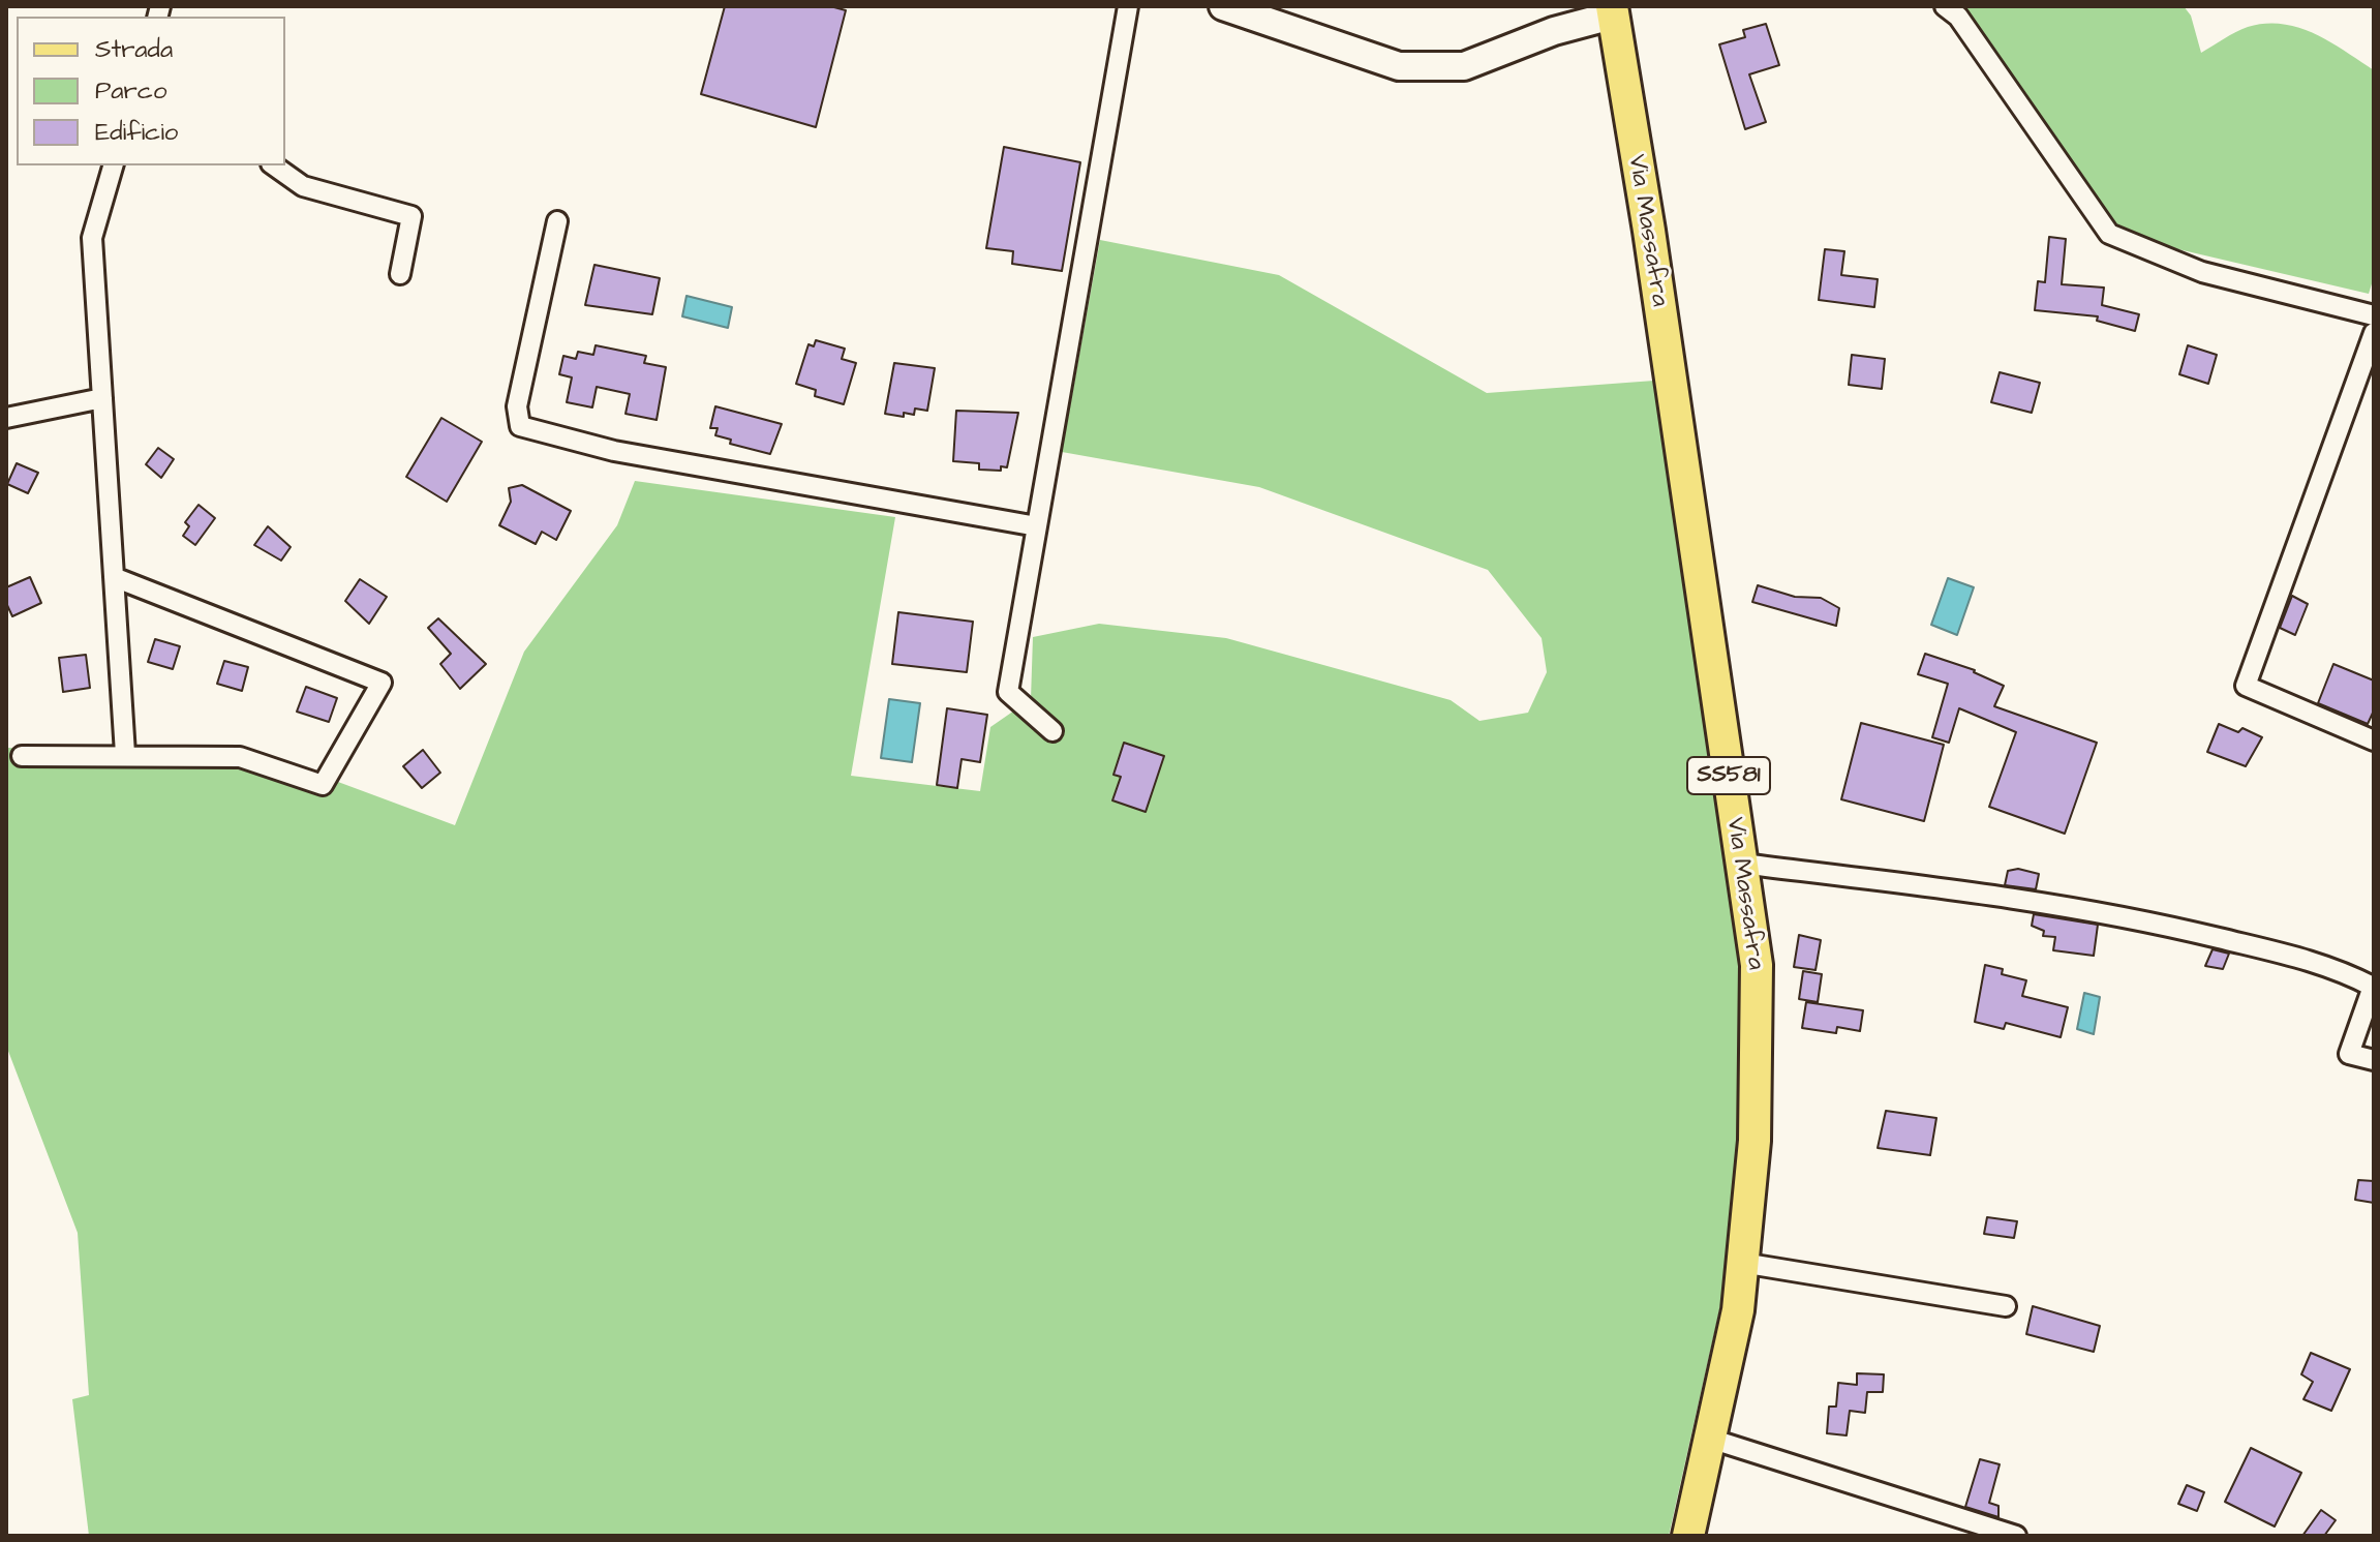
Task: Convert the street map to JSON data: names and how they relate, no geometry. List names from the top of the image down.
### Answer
{
  "streets": {
    "main road": ["Via Massafra", "SS581"]
  },
  "legend": ["Strada", "Parco", "Edificio"]
}
